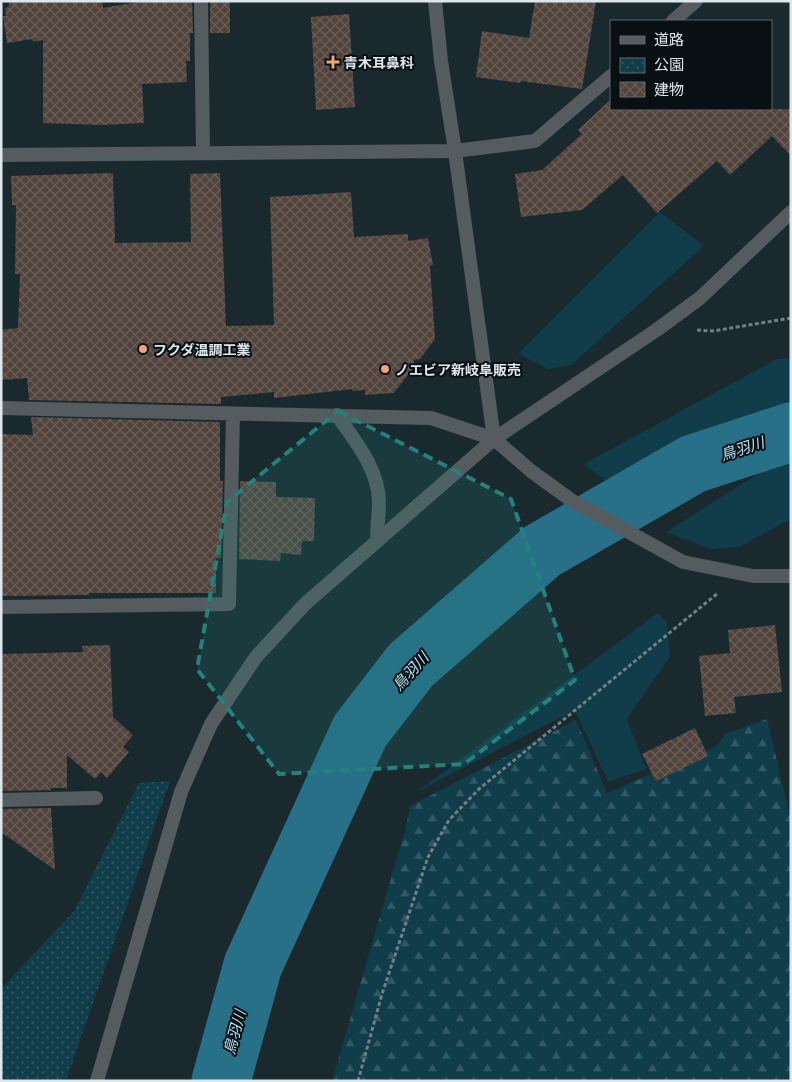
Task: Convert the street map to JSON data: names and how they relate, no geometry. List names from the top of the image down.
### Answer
{
  "water": ["鳥羽川"],
  "places": {
    "health": ["青木耳鼻科"],
    "other": ["フクダ温調工業", "ノエビア新岐阜販売"]
  },
  "legend": ["道路", "公園", "建物"]
}
